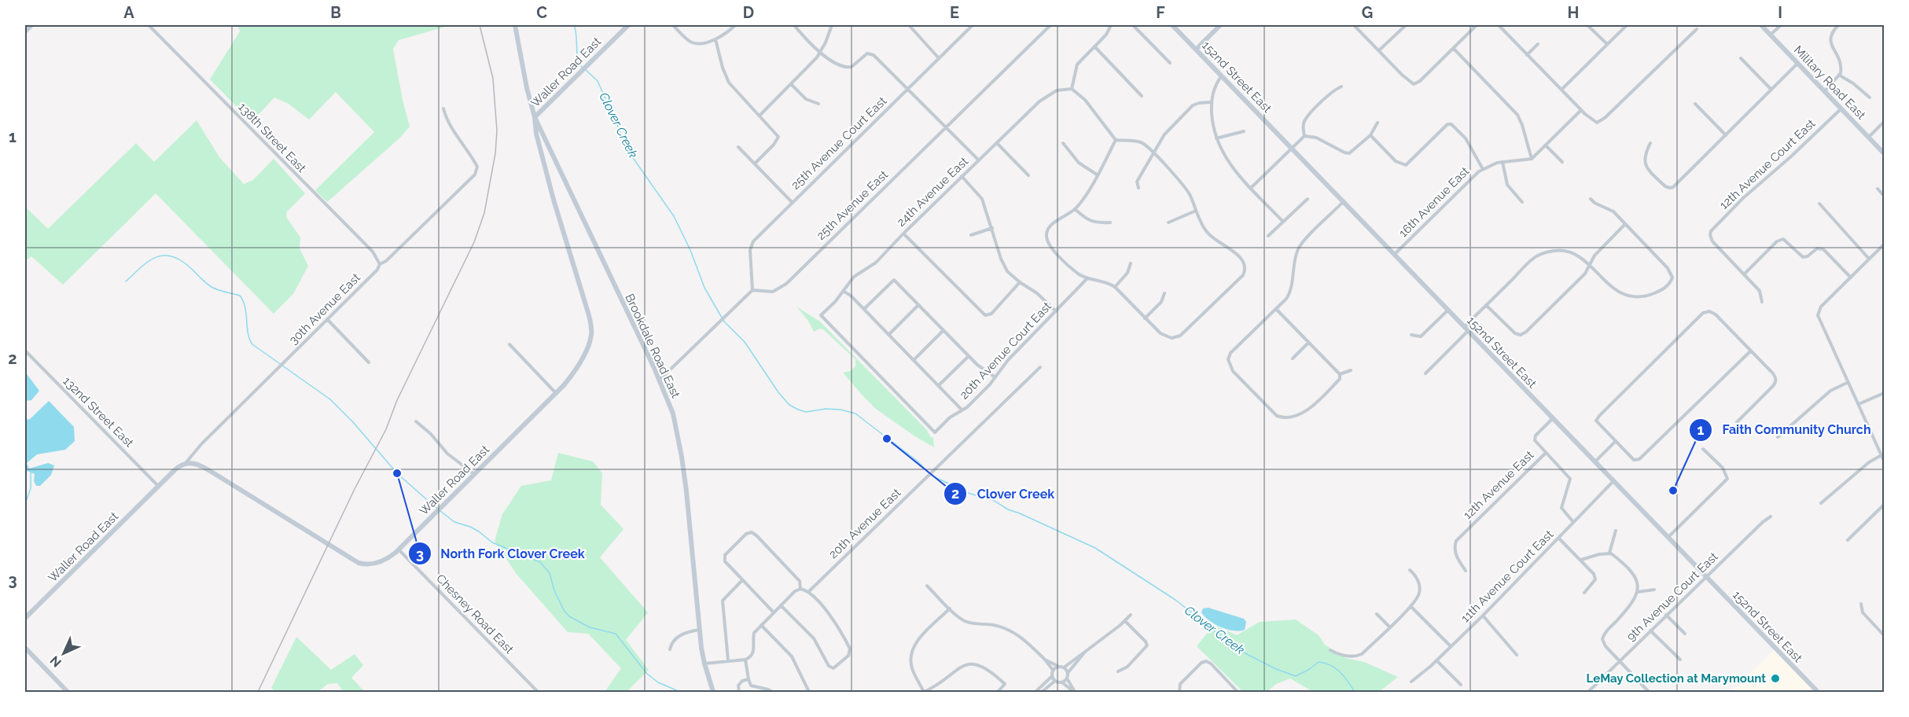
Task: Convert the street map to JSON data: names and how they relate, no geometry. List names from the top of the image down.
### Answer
{
  "streets": {
    "main road": [
      "Waller Road East",
      "152nd Street East",
      "Military Road East",
      "Brookdale Road East"
    ],
    "street": [
      "138th Street East",
      "25th Avenue Court East",
      "12th Avenue Court East",
      "24th Avenue East",
      "16th Avenue East",
      "25th Avenue East",
      "30th Avenue East",
      "20th Avenue Court East",
      "132nd Street East",
      "12th Avenue East",
      "20th Avenue East",
      "11th Avenue Court East",
      "9th Avenue Court East",
      "Chesney Road East"
    ]
  },
  "crossings": [
    ["Waller Road East", "30th Avenue East"],
    ["Waller Road East", "Brookdale Road East"],
    ["Waller Road East", "132nd Street East"],
    ["Waller Road East", "Chesney Road East"],
    ["152nd Street East", "16th Avenue East"],
    ["152nd Street East", "12th Avenue East"],
    ["152nd Street East", "11th Avenue Court East"],
    ["152nd Street East", "9th Avenue Court East"],
    ["Military Road East", "12th Avenue Court East"],
    ["138th Street East", "30th Avenue East"],
    ["25th Avenue Court East", "25th Avenue East"],
    ["24th Avenue East", "20th Avenue Court East"]
  ],
  "water": ["Clover Creek"],
  "places": [
    "Clover Creek",
    "North Fork Clover Creek",
    "Faith Community Church",
    "LeMay Collection at Marymount"
  ],
  "north": "bottom left",
  "grid": {
    "columns": [
      "A",
      "B",
      "C",
      "D",
      "E",
      "F",
      "G",
      "H",
      "I"
    ],
    "rows": ["1", "2", "3"]
  }
}
